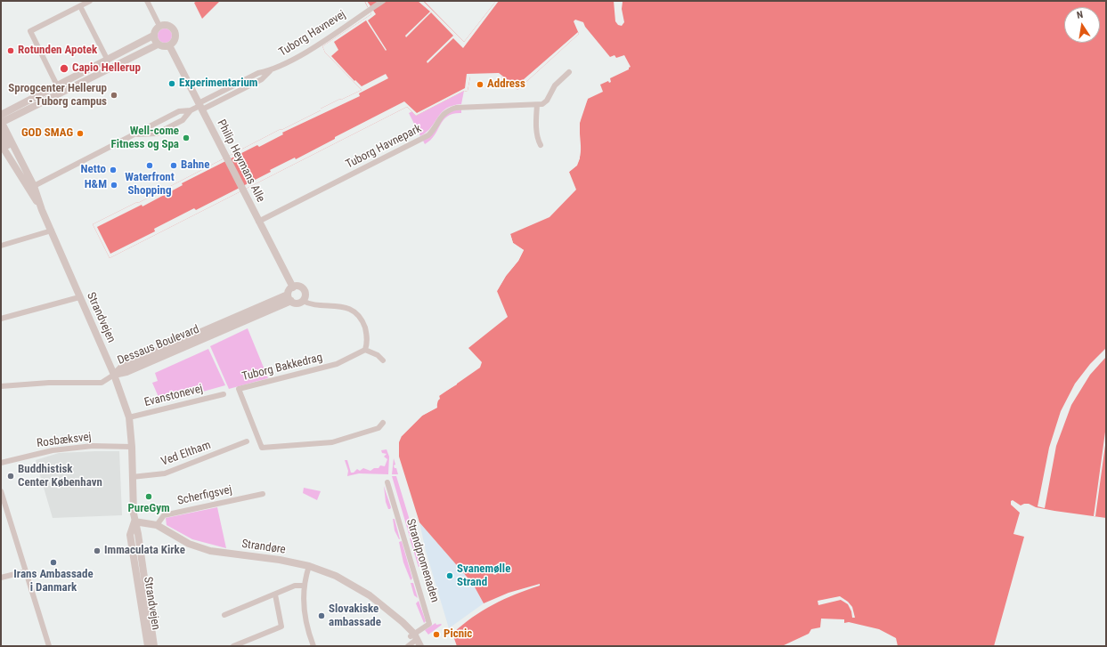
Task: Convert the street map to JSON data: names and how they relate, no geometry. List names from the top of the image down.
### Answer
{
  "streets": {
    "street": [
      "Tuborg Havnevej",
      "Tuborg Havnepark",
      "Philip Heymans Alle",
      "Strandvejen",
      "Dessaus Boulevard",
      "Tuborg Bakkedrag",
      "Evanstonevej",
      "Rosbæksvej",
      "Ved Eltham",
      "Scherfigsvej",
      "Strandøre",
      "Strandpromenaden"
    ]
  },
  "crossings": [
    ["Tuborg Havnevej", "Philip Heymans Alle"],
    ["Tuborg Havnevej", "Strandvejen"],
    ["Tuborg Havnepark", "Philip Heymans Alle"],
    ["Philip Heymans Alle", "Dessaus Boulevard"],
    ["Strandvejen", "Dessaus Boulevard"],
    ["Strandvejen", "Evanstonevej"],
    ["Strandvejen", "Rosbæksvej"],
    ["Strandvejen", "Ved Eltham"],
    ["Strandvejen", "Strandøre"],
    ["Scherfigsvej", "Strandøre"],
    ["Strandøre", "Strandpromenaden"]
  ],
  "places": [
    "Rotunden Apotek",
    "Capio Hellerup",
    "Experimentarium",
    "Address",
    "Sprogcenter Hellerup - Tuborg campus",
    "GOD SMAG",
    "Well-come Fitness og Spa",
    "Waterfront Shopping",
    "Bahne",
    "Netto",
    "H&M",
    "Buddhistisk Center København",
    "PureGym",
    "Immaculata Kirke",
    "Irans Ambassade i Danmark",
    "Svanemølle Strand",
    "Slovakiske ambassade",
    "Picnic"
  ],
  "north": "top"
}
